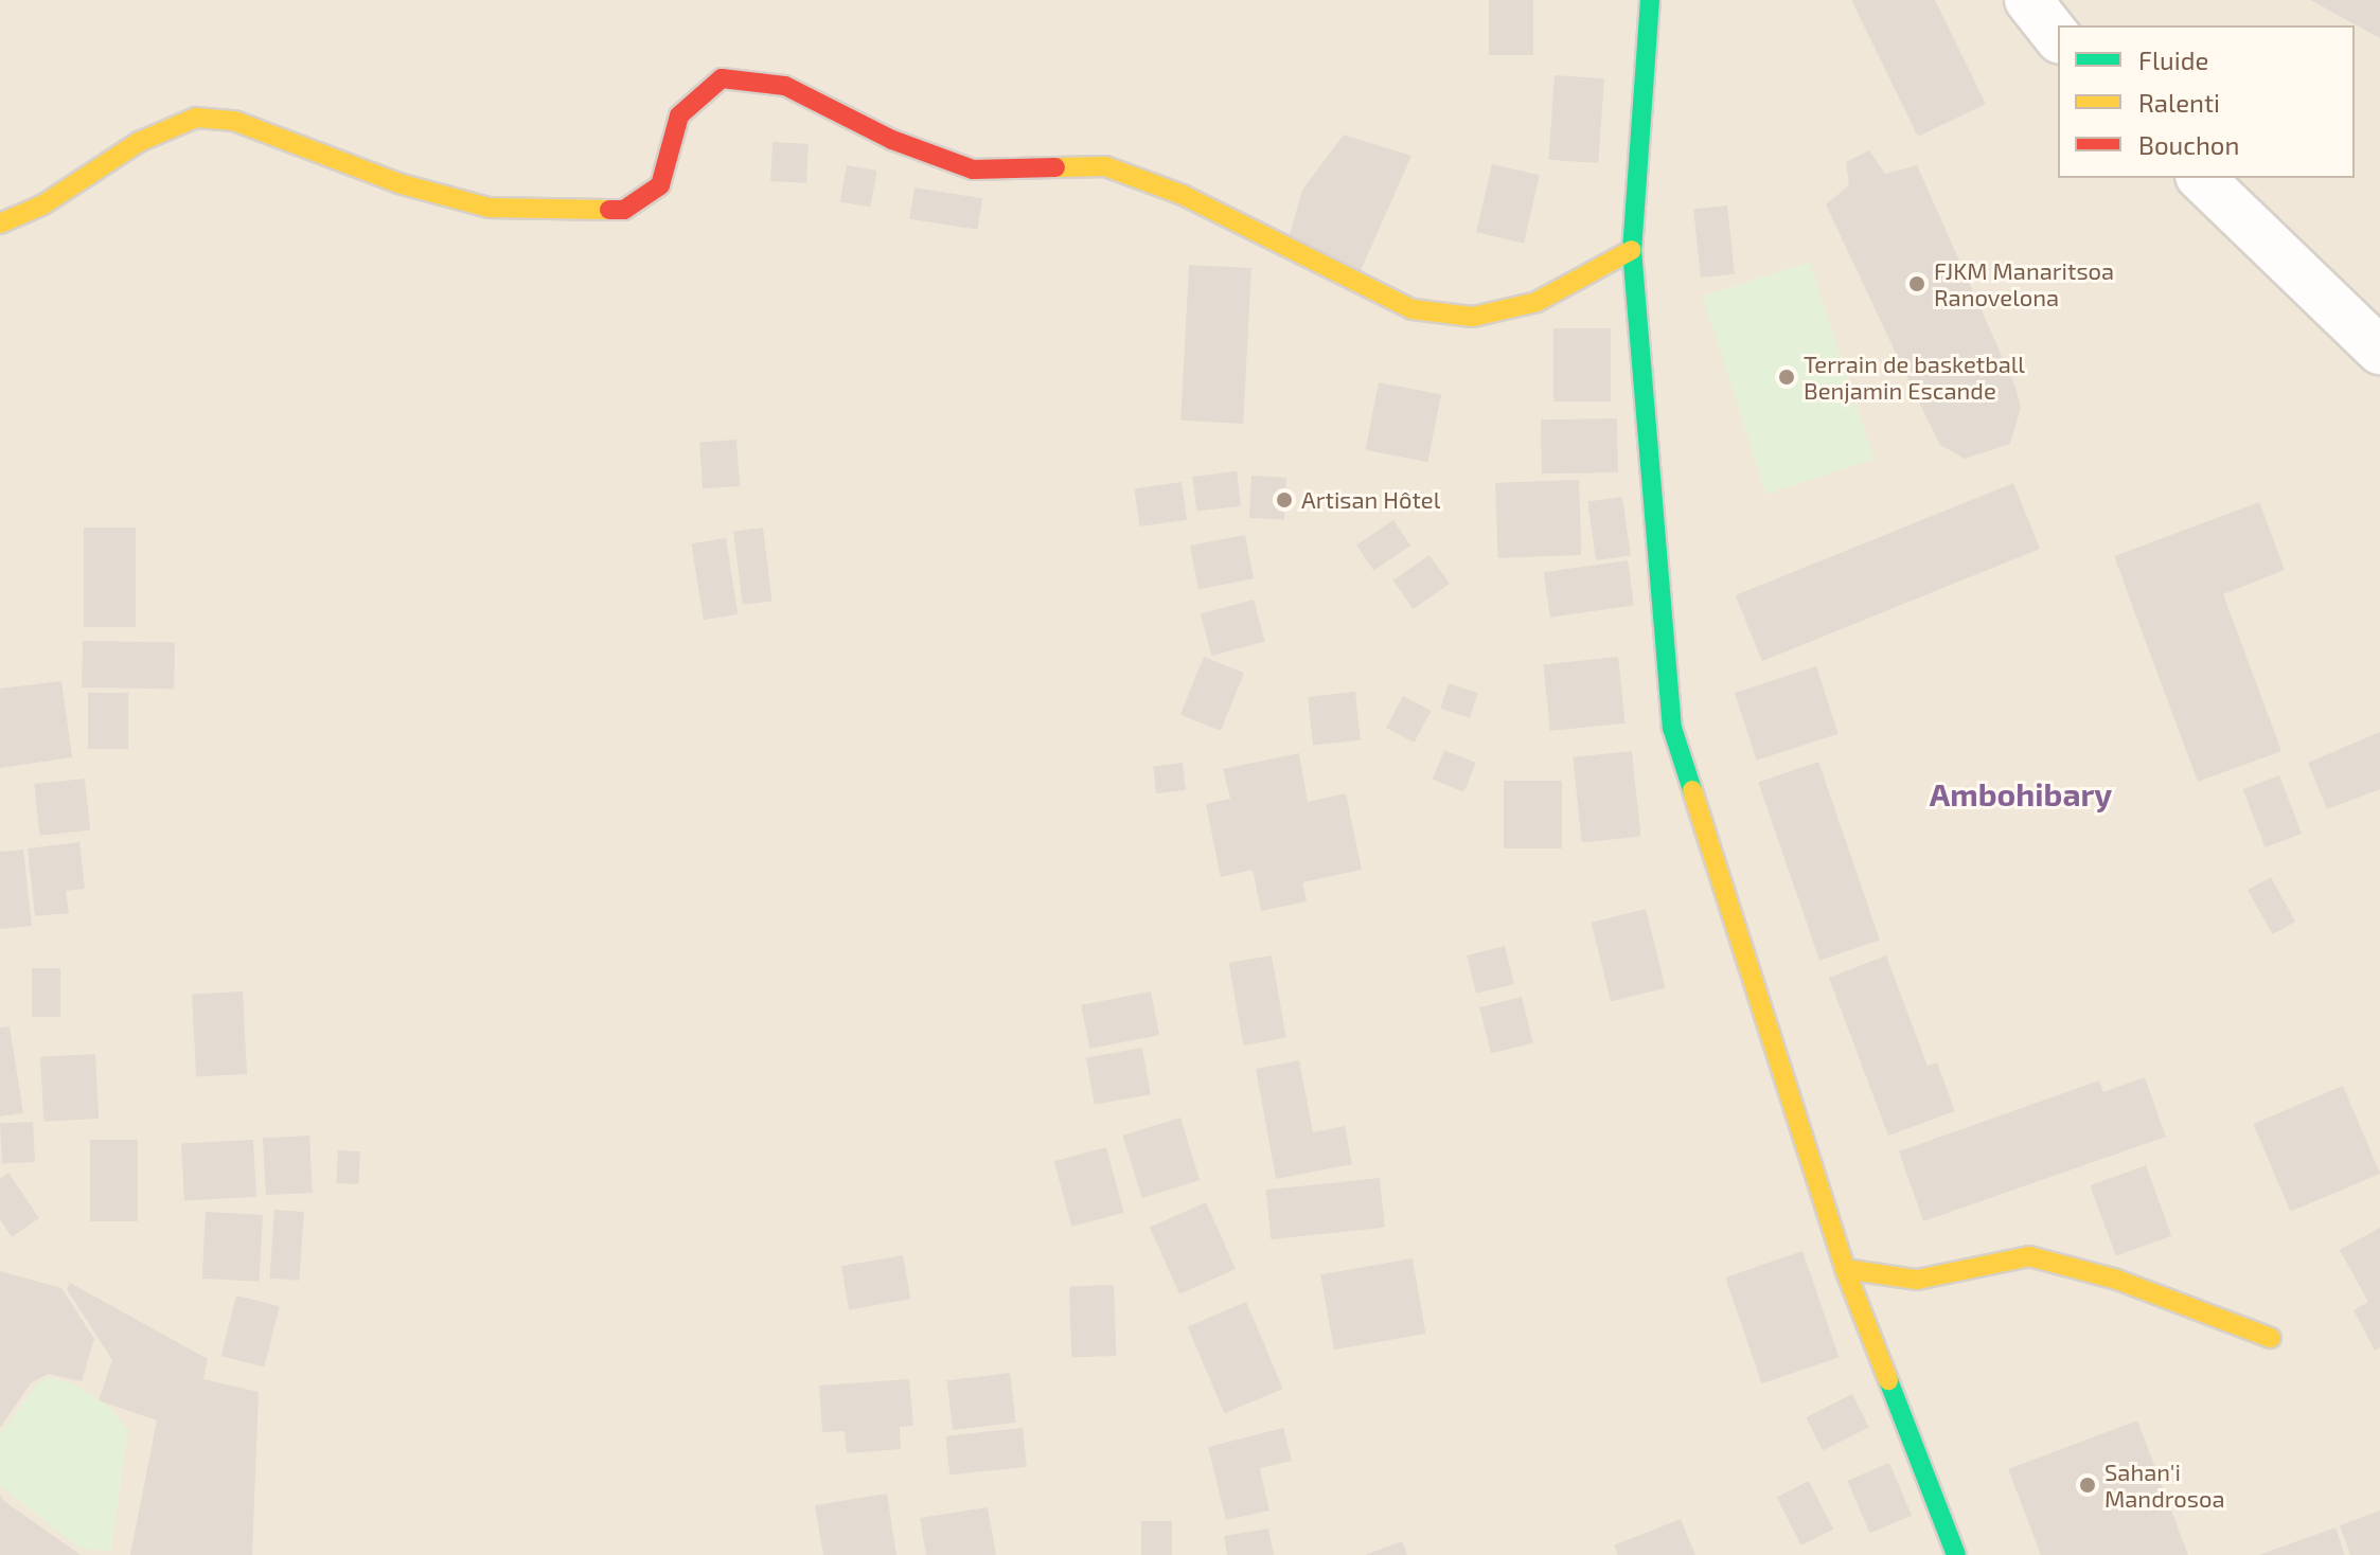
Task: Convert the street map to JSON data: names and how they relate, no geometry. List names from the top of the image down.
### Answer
{
  "districts": ["Ambohibary"],
  "places": [
    "FJKM Manaritsoa Ranovelona",
    "Terrain de basketball Benjamin Escande",
    "Artisan Hôtel",
    "Sahan'i Mandrosoa"
  ],
  "legend": ["Fluide", "Ralenti", "Bouchon"]
}
